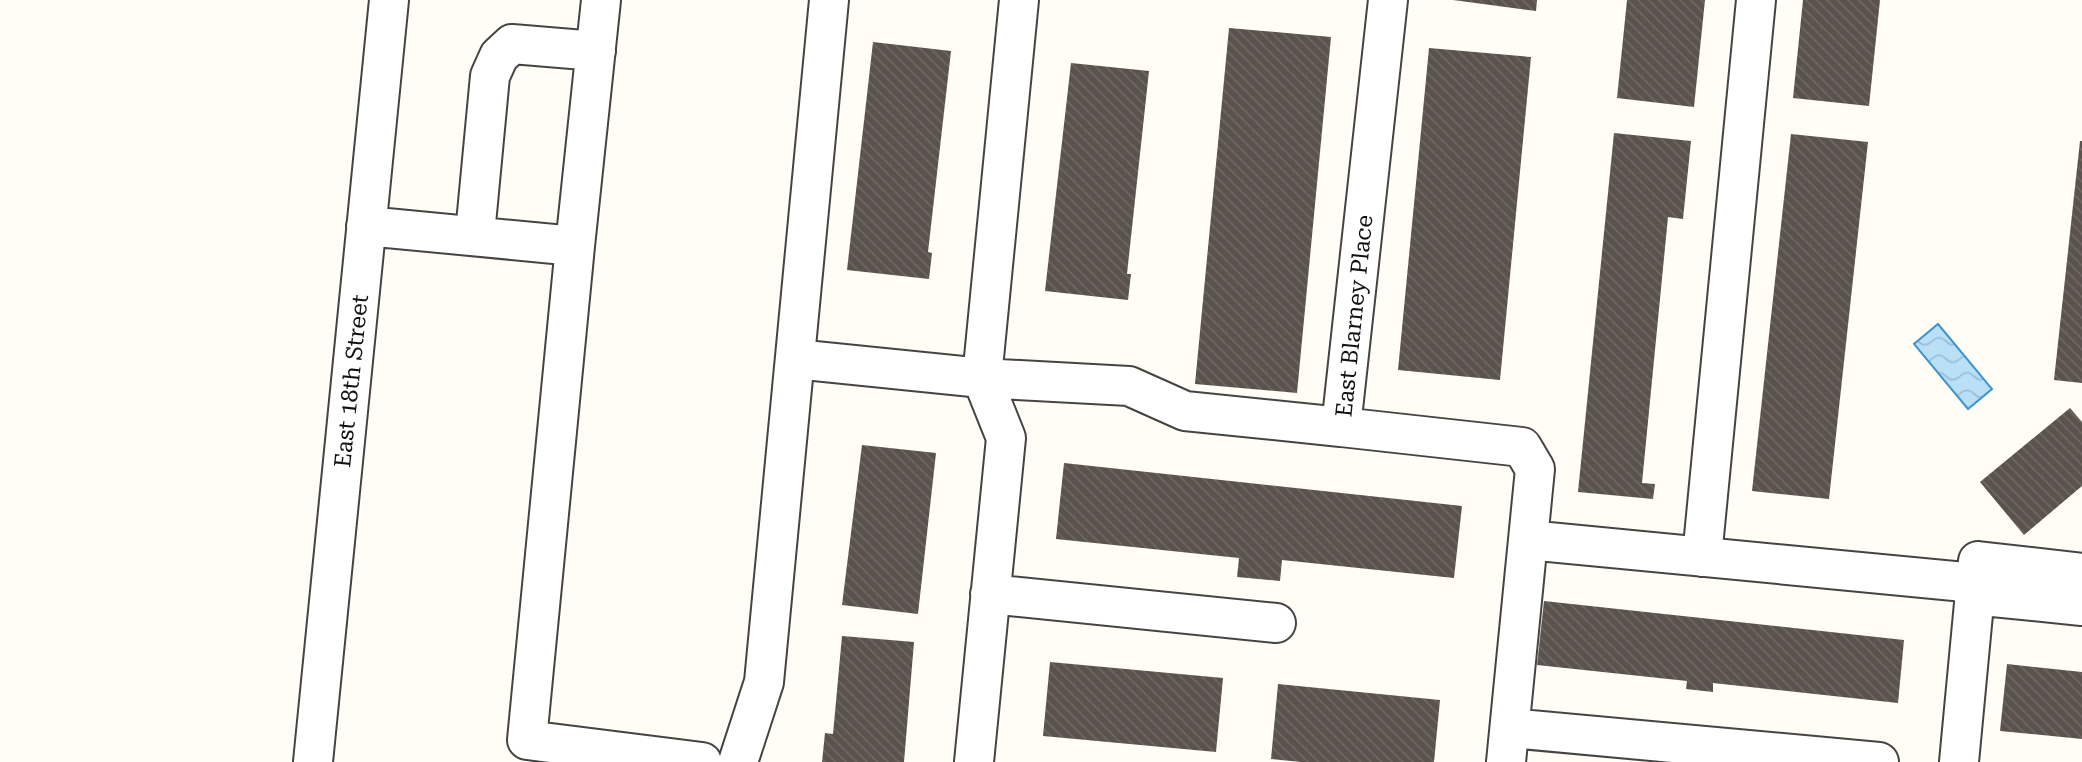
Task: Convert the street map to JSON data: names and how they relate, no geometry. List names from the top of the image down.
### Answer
{
  "streets": {
    "street": ["East Blarney Place", "East 18th Street"]
  }
}
